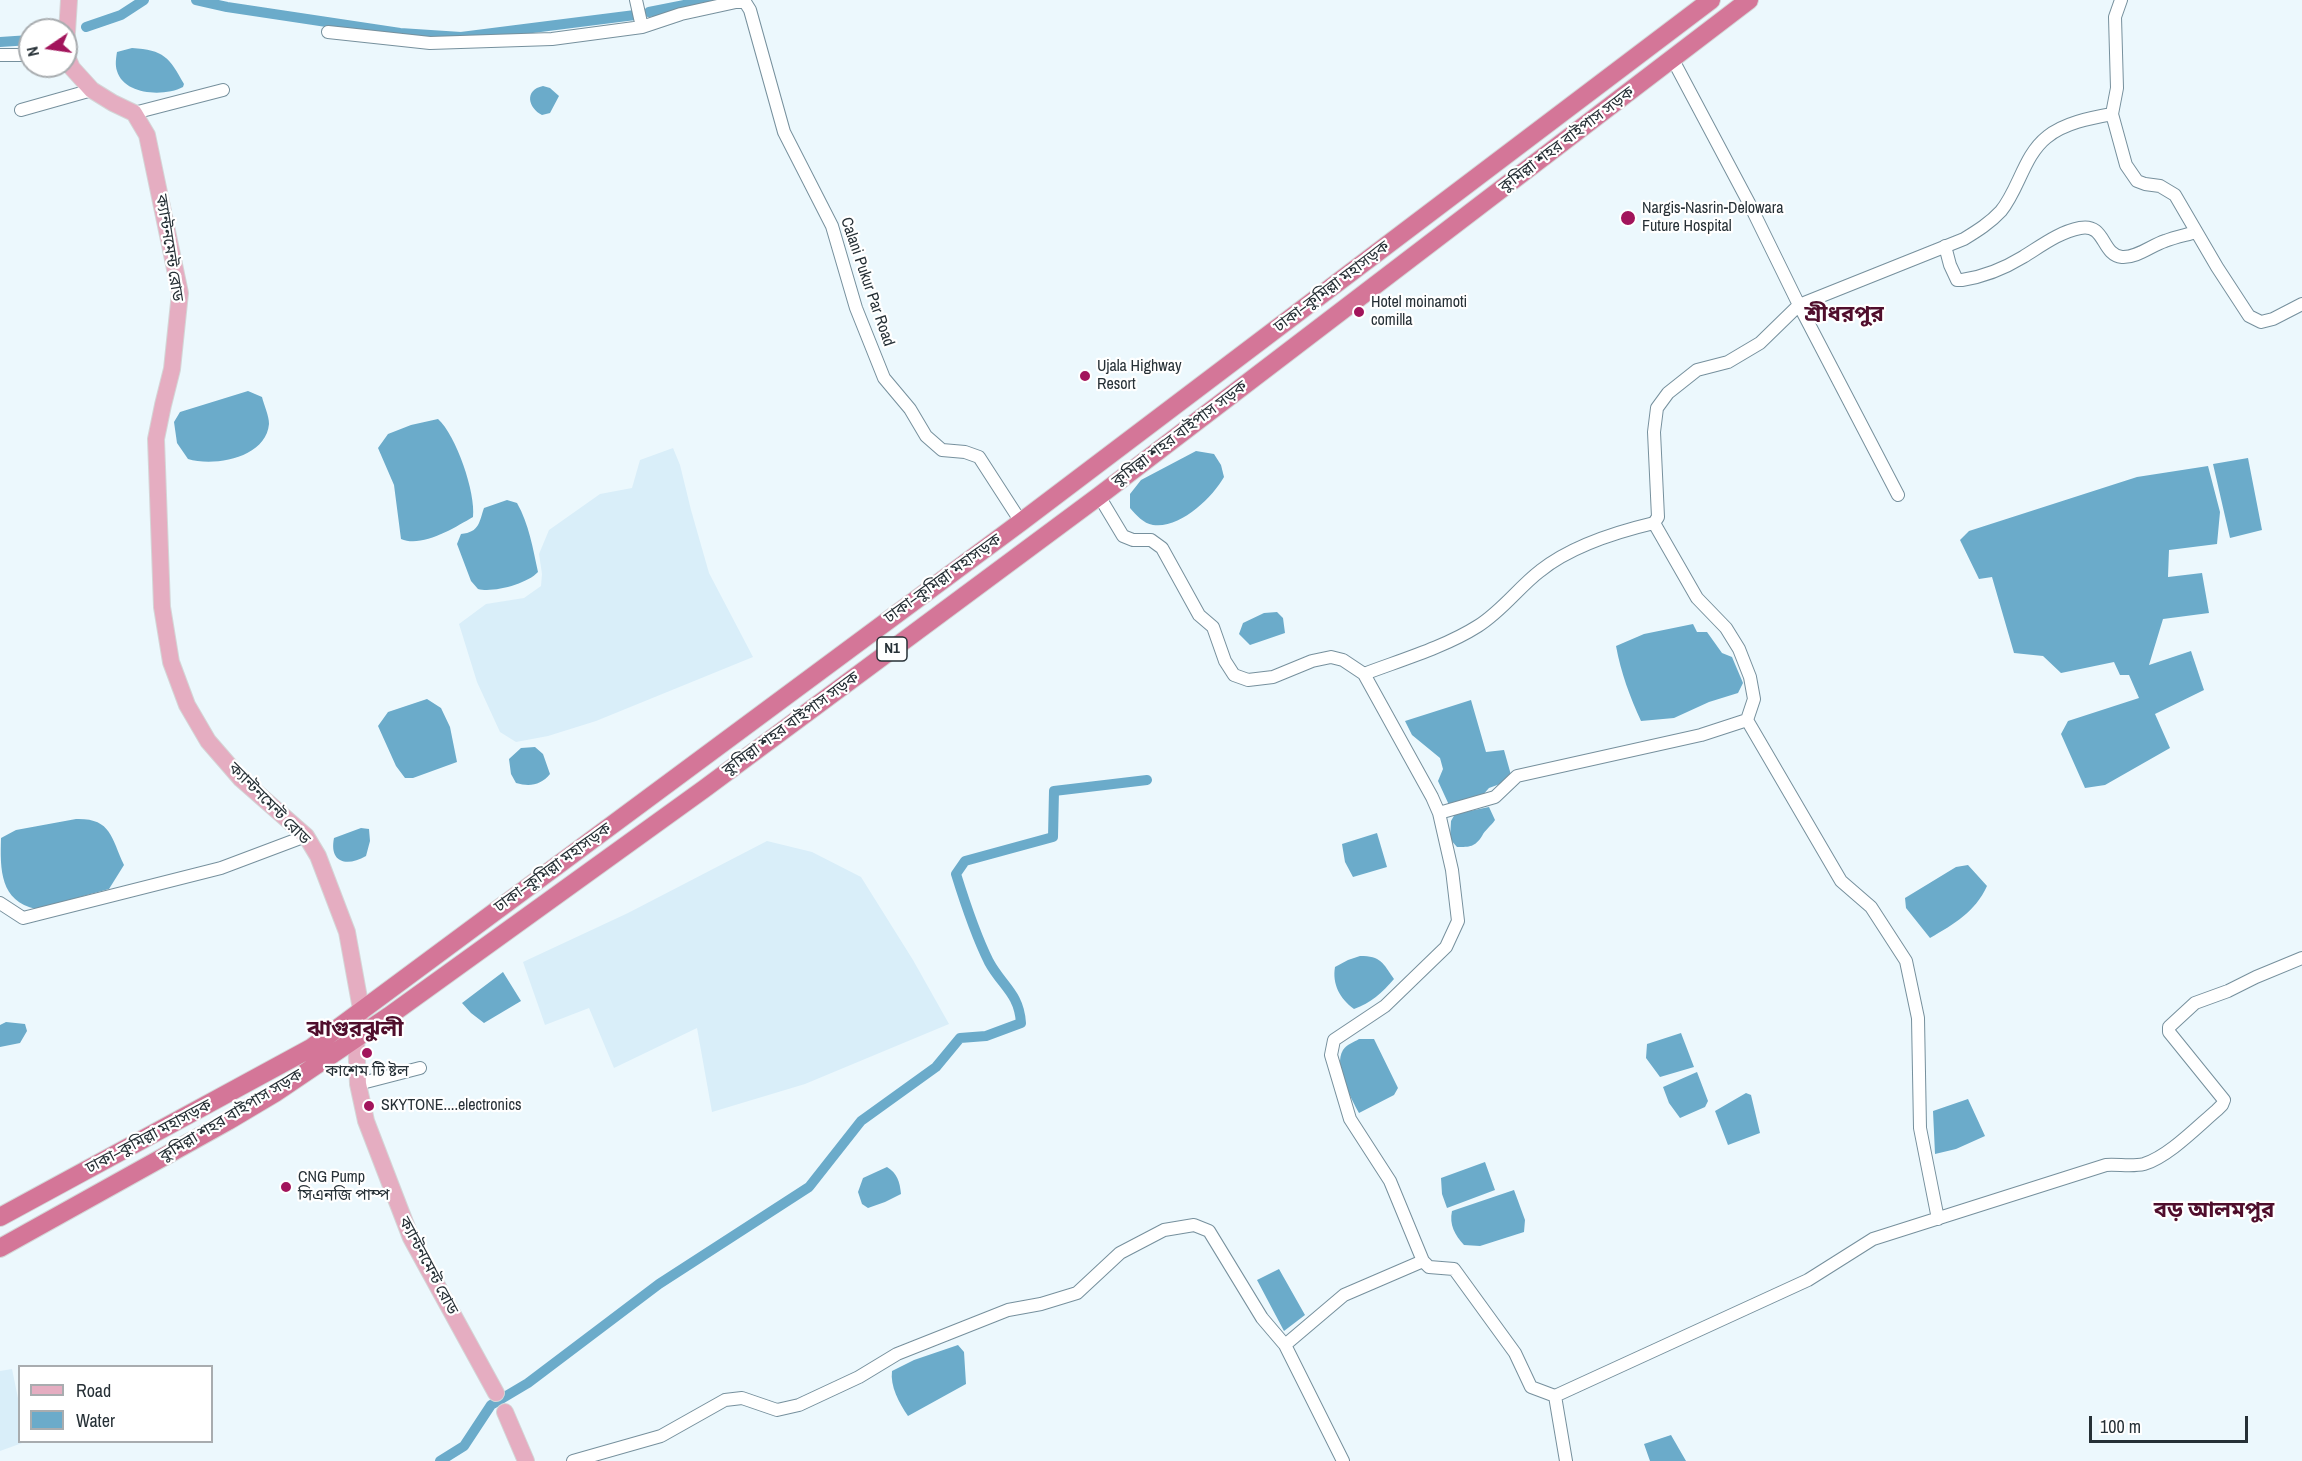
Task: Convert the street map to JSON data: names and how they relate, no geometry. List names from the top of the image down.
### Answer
{
  "streets": {
    "highway": ["কুমিল্লা শহর বাইপাস সড়ক", "ঢাকা–কুমিল্লা মহাসড়ক", "N1"],
    "main road": ["ক্যান্টনমেন্ট রোড"],
    "street": ["Calani Pukur Par Road"]
  },
  "crossings": [
    ["কুমিল্লা শহর বাইপাস সড়ক", "ক্যান্টনমেন্ট রোড"],
    ["ক্যান্টনমেন্ট রোড", "ঢাকা–কুমিল্লা মহাসড়ক"],
    ["Calani Pukur Par Road", "ঢাকা–কুমিল্লা মহাসড়ক"]
  ],
  "districts": ["শ্রীধরপুর", "ঝাগুরঝুলী", "বড় আলমপুর"],
  "places": [
    "Nargis-Nasrin-Delowara Future Hospital",
    "Hotel moinamoti comilla",
    "Ujala Highway Resort",
    "কাশেম টি ষ্টল",
    "SKYTONE....electronics",
    "CNG Pump সিএনজি পাম্প"
  ],
  "legend": ["Road", "Water"],
  "scale_bar": "100 m",
  "north": "left"
}
